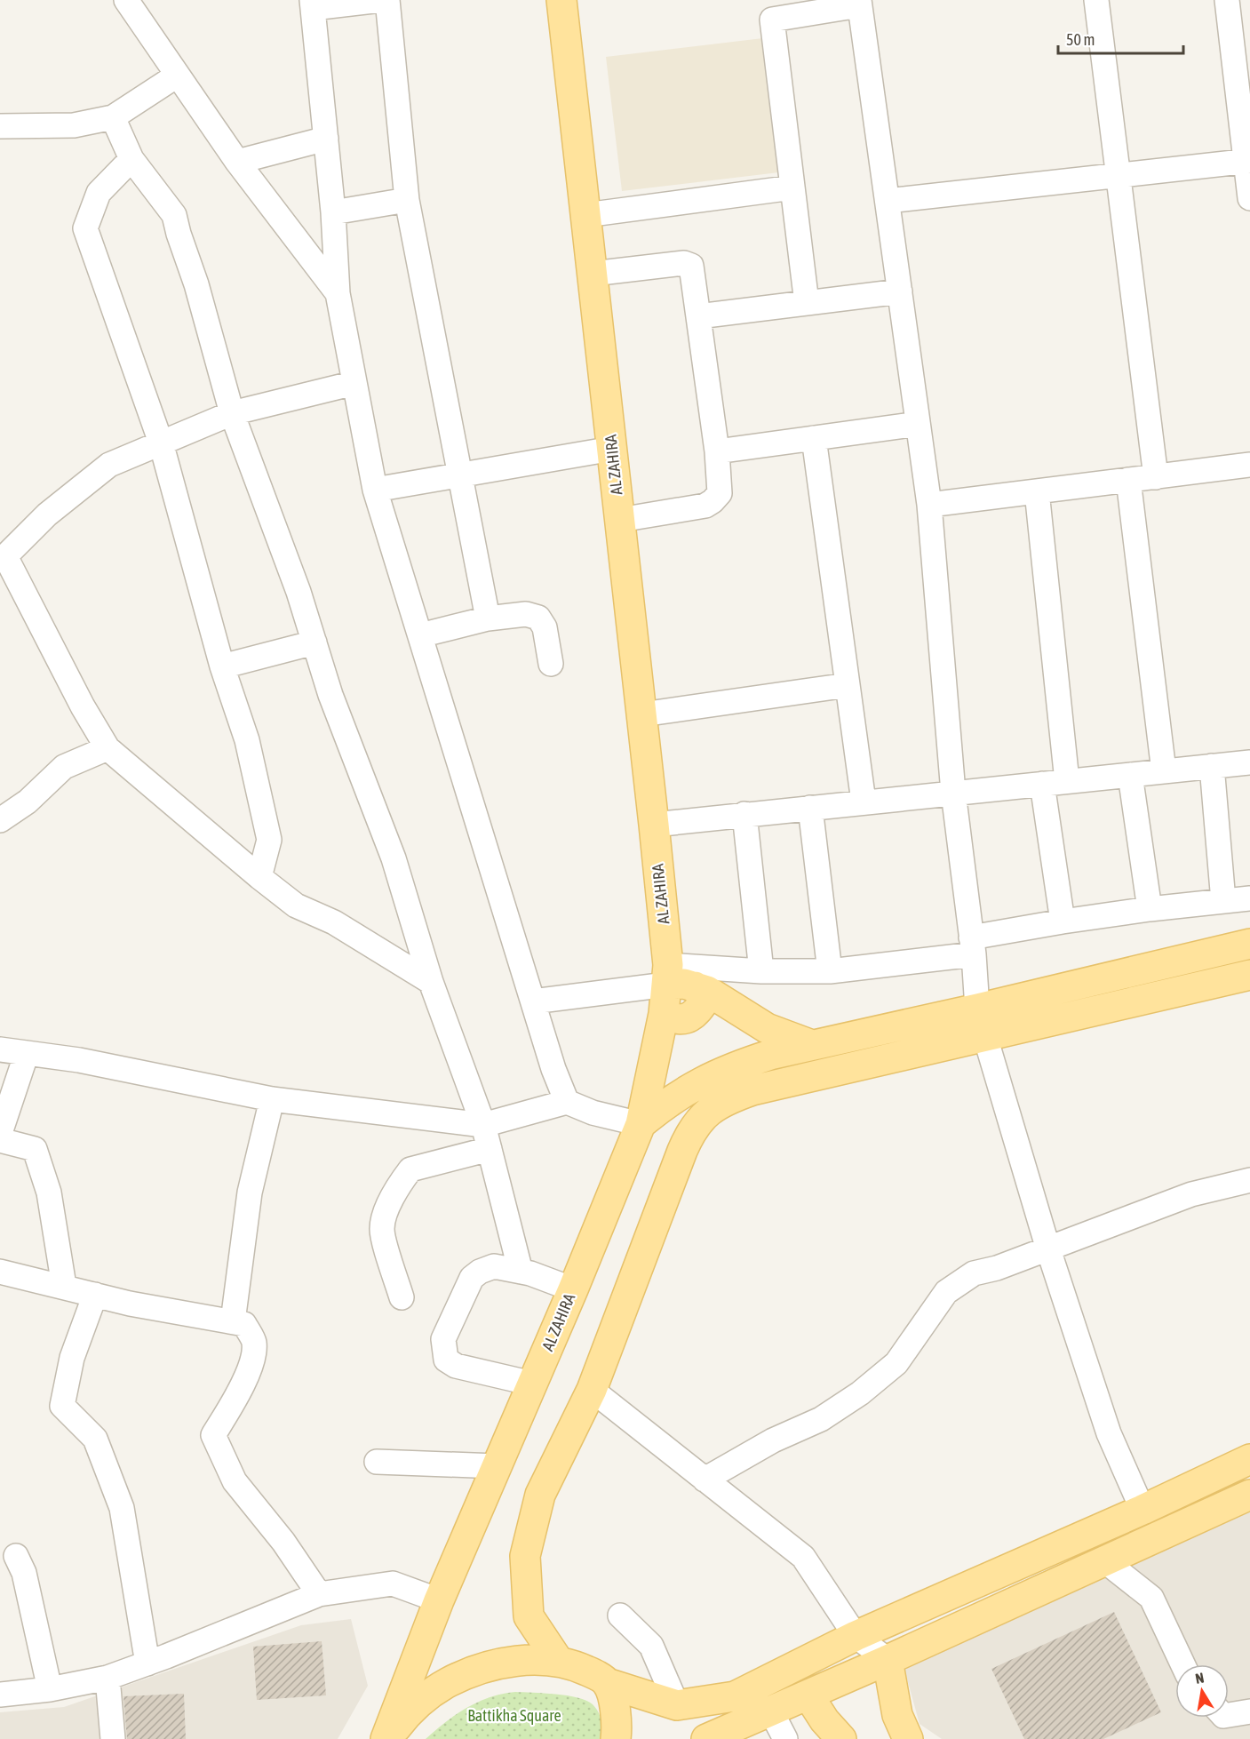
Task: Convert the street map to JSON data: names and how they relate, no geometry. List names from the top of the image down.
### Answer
{
  "streets": {
    "main road": ["AL ZAHIRA"]
  },
  "parks": ["Battikha Square"],
  "scale_bar": "50 m",
  "north": "top"
}
